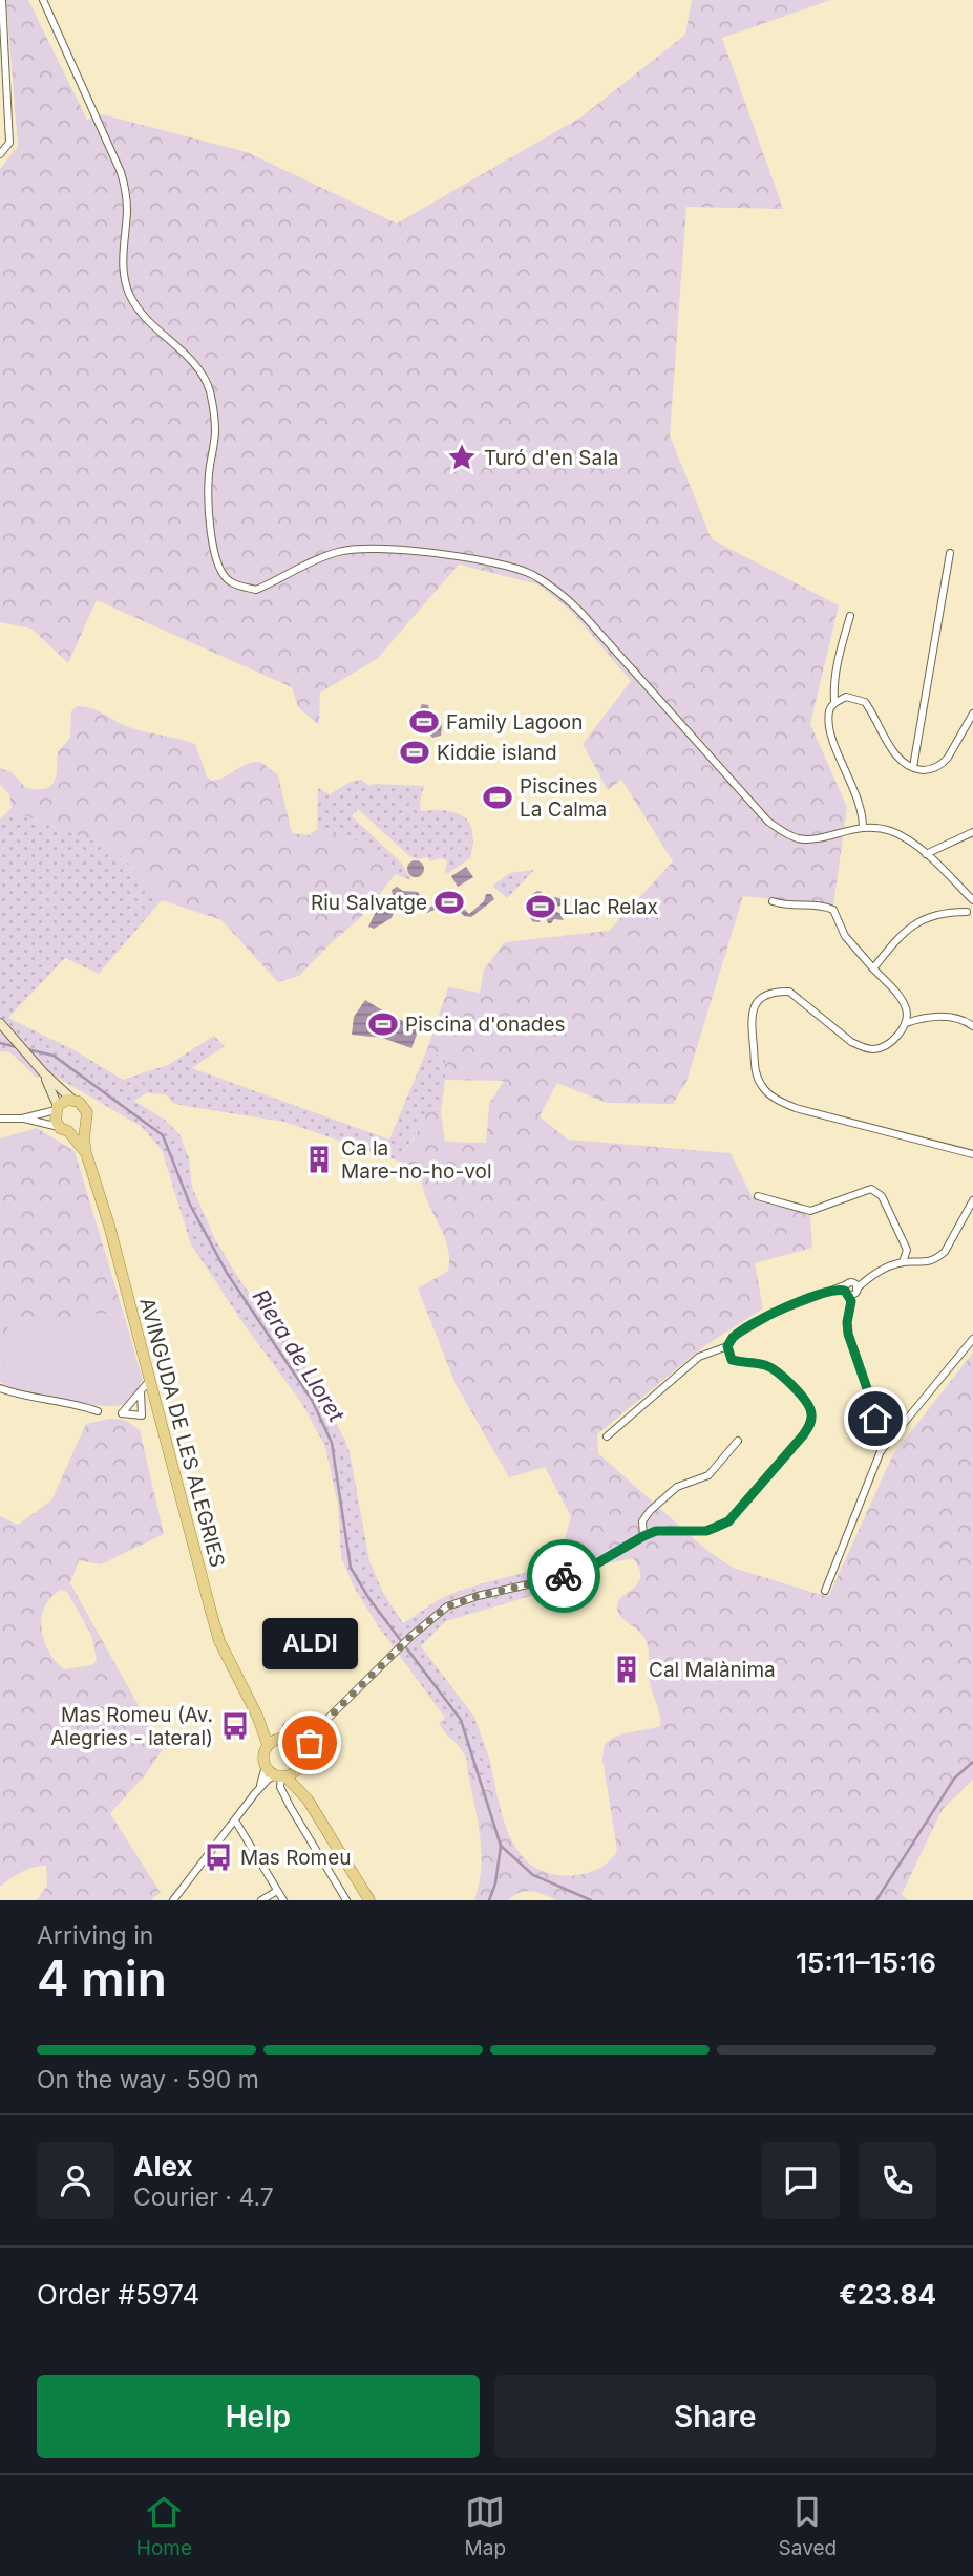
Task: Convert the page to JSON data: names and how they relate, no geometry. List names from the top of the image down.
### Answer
{
  "streets": {
    "main road": ["AVINGUDA DE LES ALEGRIES"]
  },
  "water": ["Riera de Lloret"],
  "places": {
    "place": ["Turó d'en Sala"],
    "sports": [
      "Family Lagoon",
      "Kiddie island",
      "Piscines La Calma",
      "Riu Salvatge",
      "Llac Relax",
      "Piscina d'onades"
    ],
    "building": ["Ca la Mare-no-ho-vol", "Cal Malànima"],
    "bus stop": ["Mas Romeu (Av. Alegries - lateral)", "Mas Romeu"],
    "other": ["ALDI"]
  },
  "page": {
    "bubble": "ALDI",
    "heading": ["4 min", "Arriving in", "15:11–15:16"],
    "panel": [
      "Alex",
      "Courier · 4.7",
      "Order #5974",
      "€23.84"
    ],
    "bar": "On the way · 590 m",
    "buttons": ["Help", "Share"],
    "tabs": ["Home", "Map", "Saved"]
  }
}
